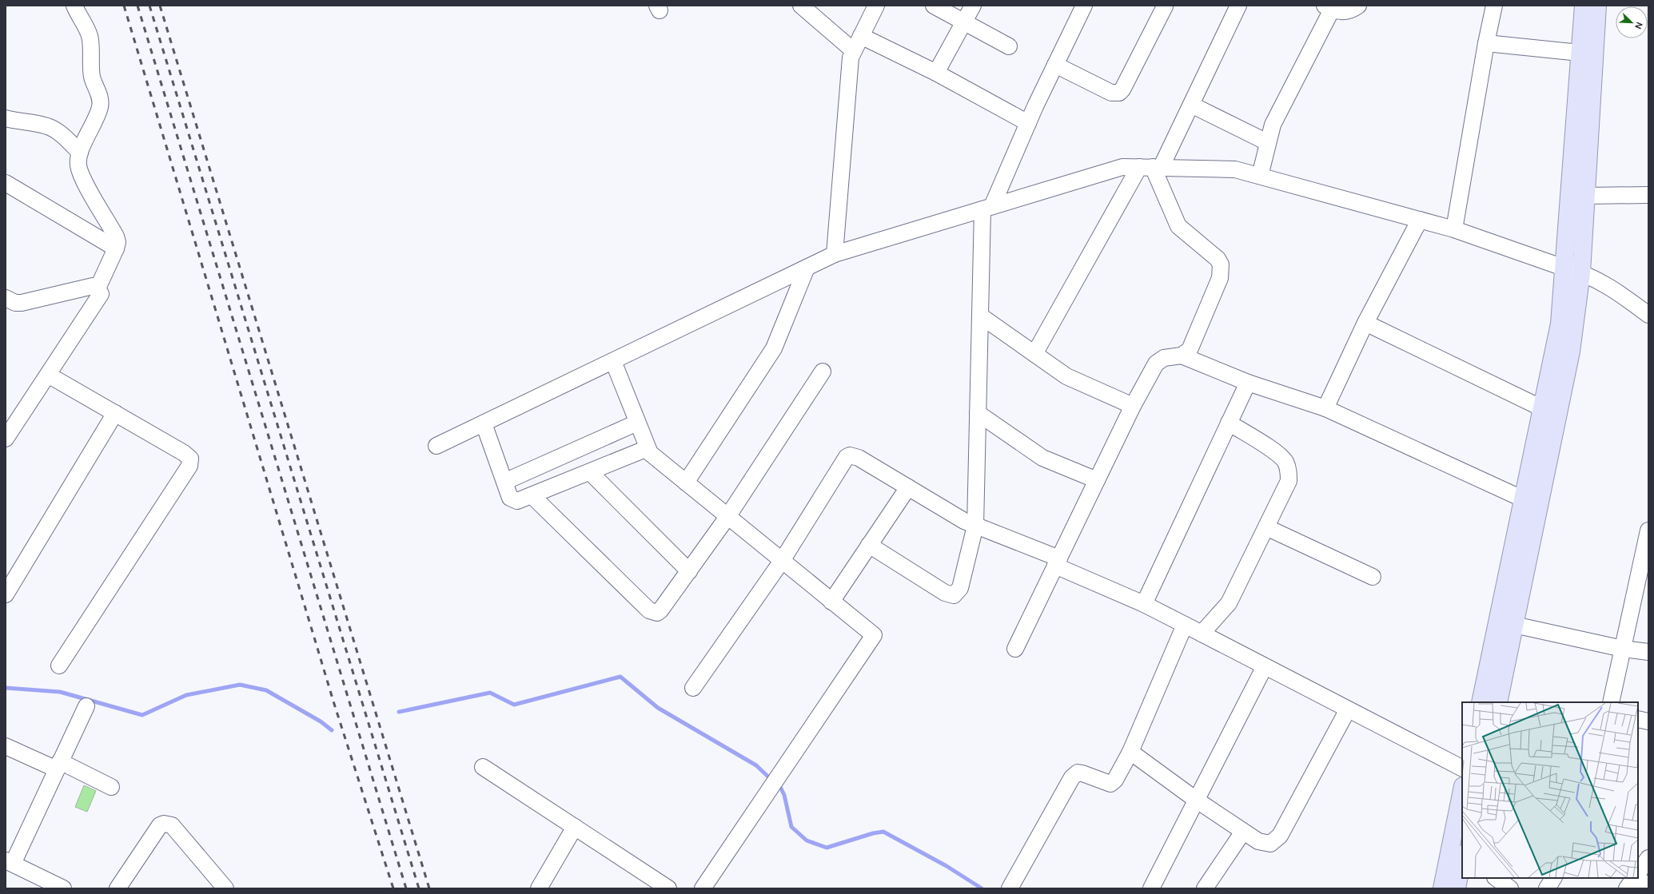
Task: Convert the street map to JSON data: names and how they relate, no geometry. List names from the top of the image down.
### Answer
{
  "north": "bottom right"
}
